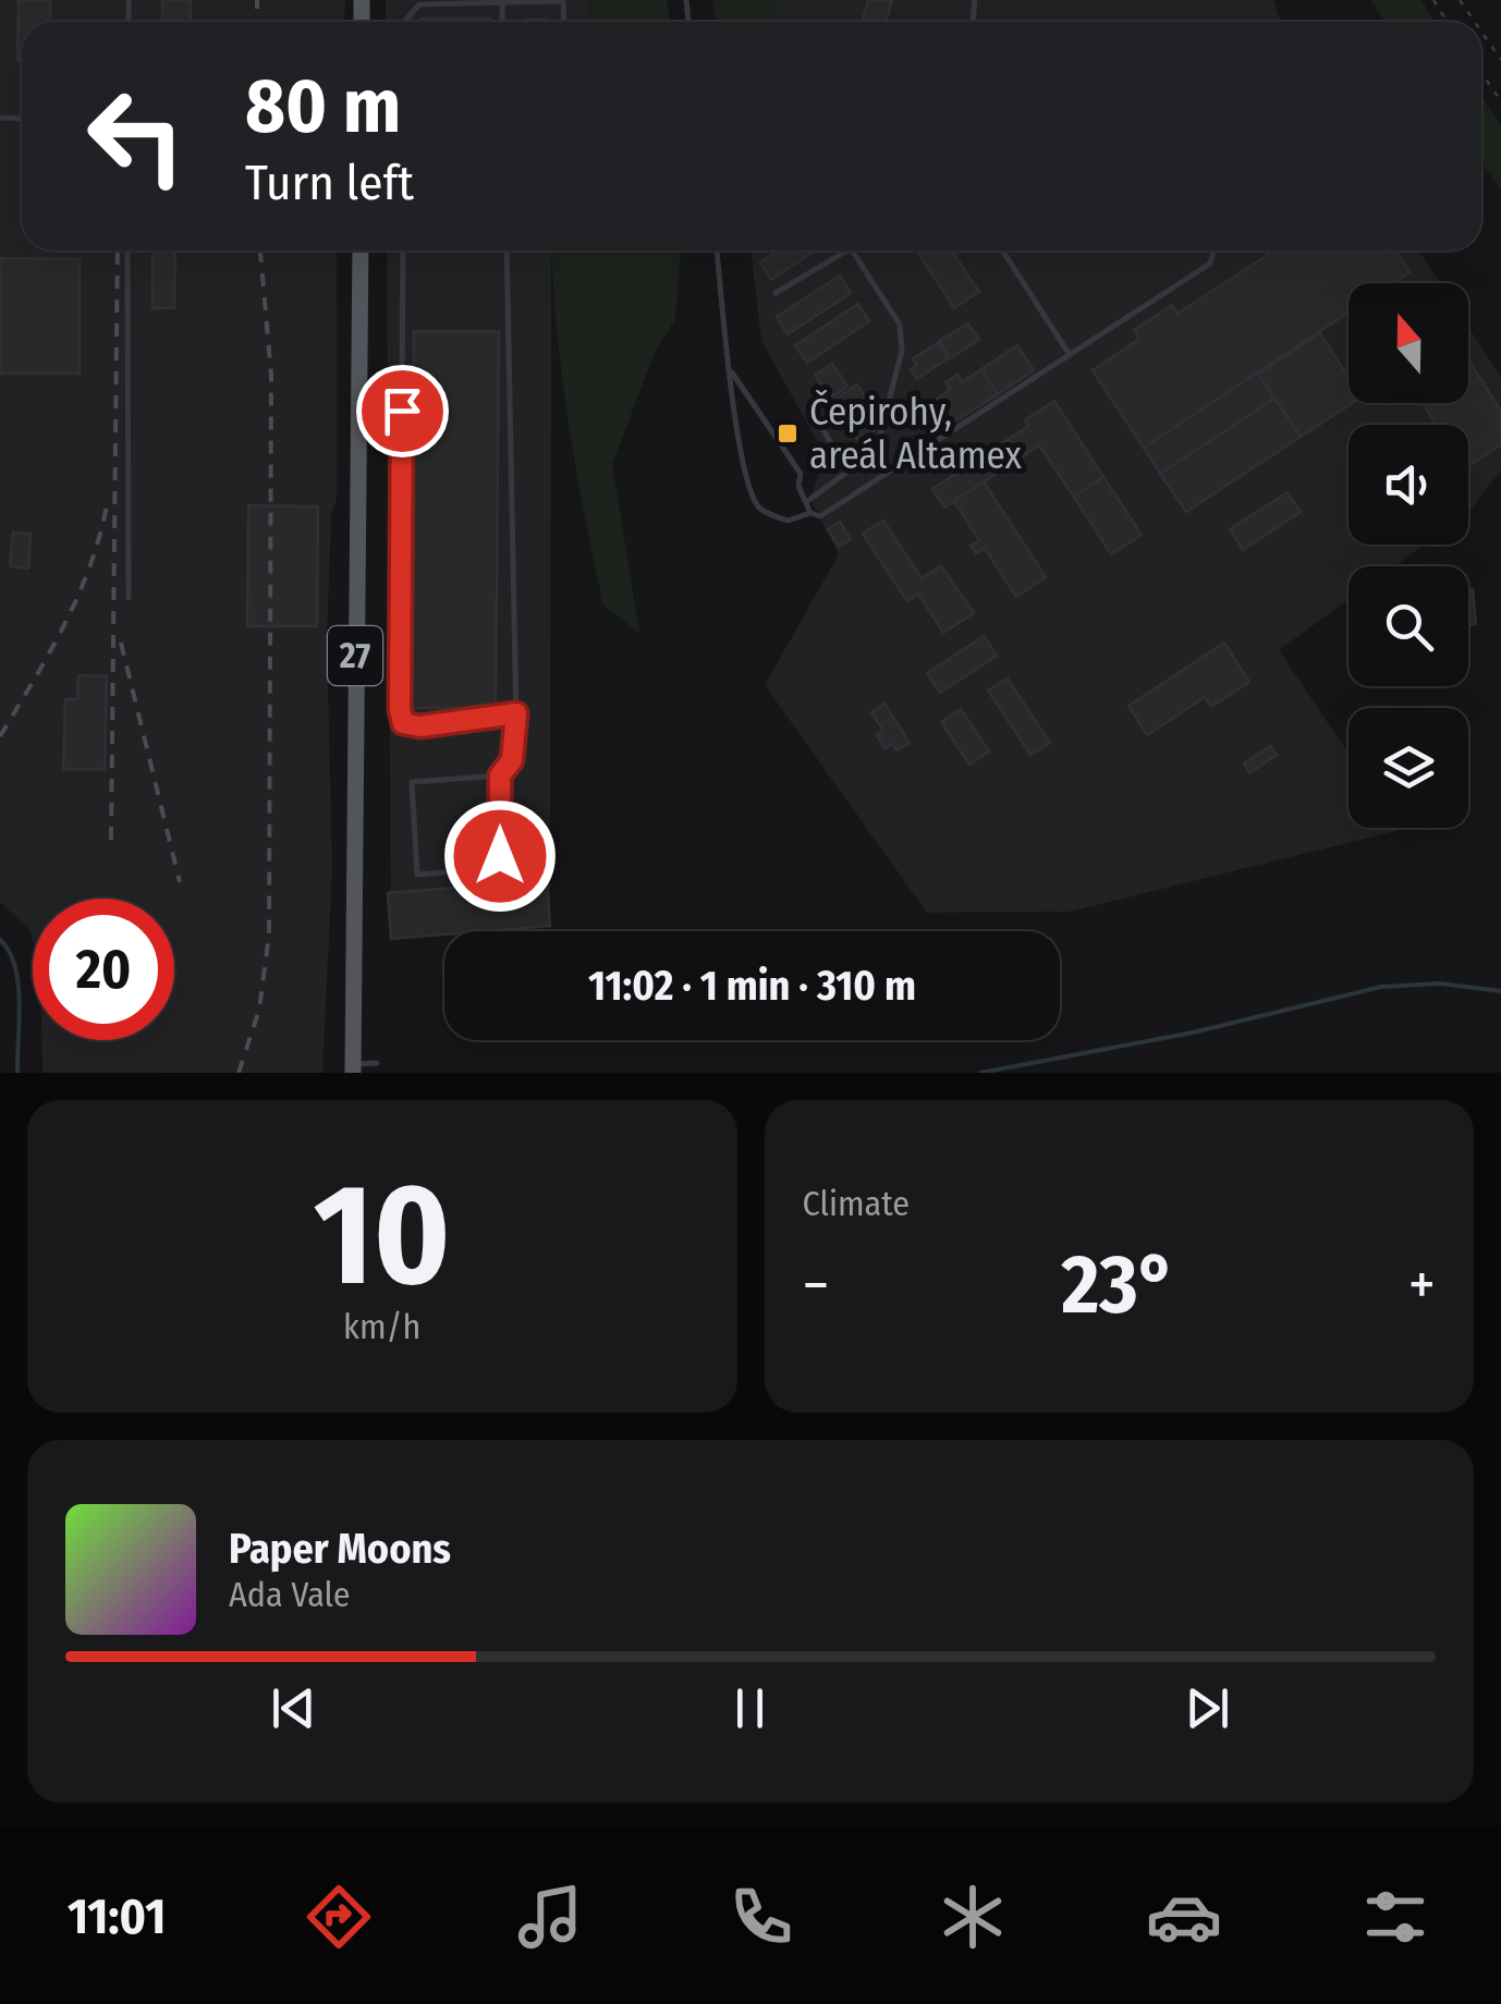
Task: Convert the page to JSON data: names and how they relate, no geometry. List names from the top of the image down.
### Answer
{
  "streets": {
    "main road": ["27"]
  },
  "places": {
    "transit": ["Čepirohy, areál Altamex"]
  },
  "north": "top",
  "page": {
    "turn": ["80 m", "Turn left"],
    "limit": "20",
    "trip": "11:02 · 1 min · 310 m",
    "tile": [
      ["10", "km/h"],
      "Climate"
    ],
    "heat": ["−", "23°", "+"],
    "song": ["Paper Moons", "Ada Vale"],
    "tabs": "11:01"
  }
}
